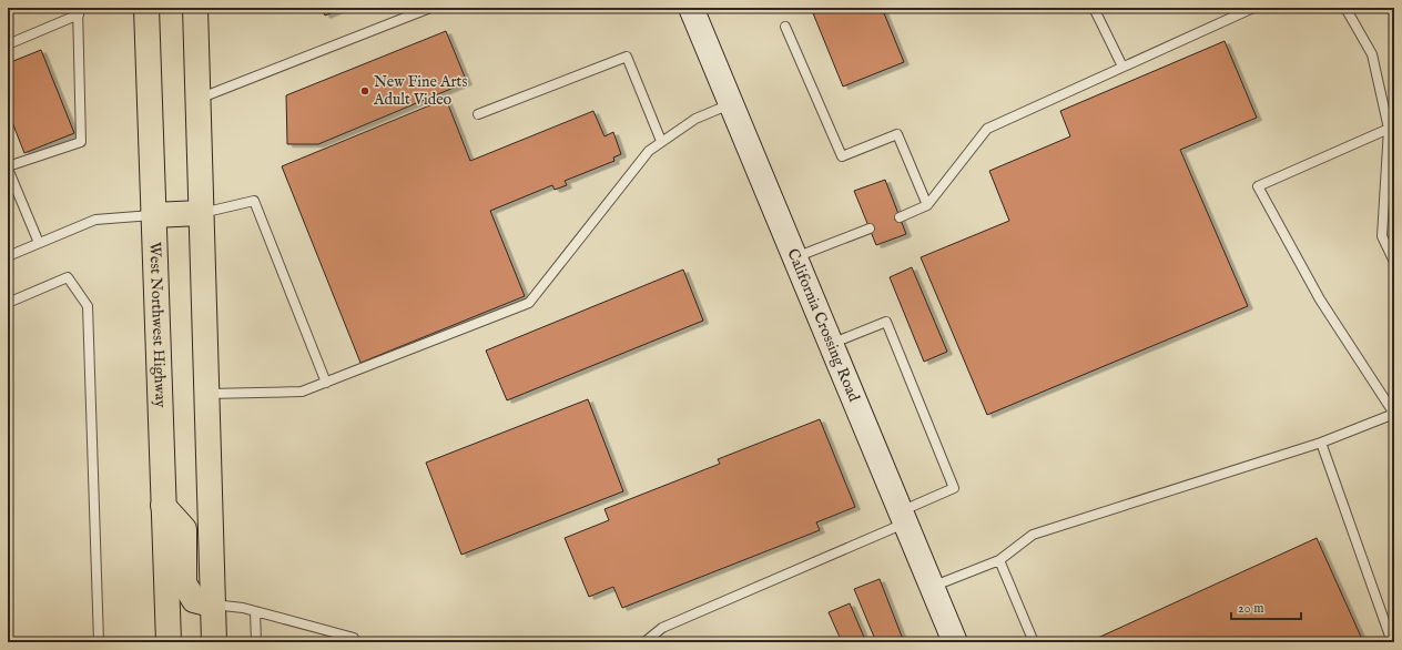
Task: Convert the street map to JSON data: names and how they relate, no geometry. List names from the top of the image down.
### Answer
{
  "streets": {
    "main road": ["West Northwest Highway"],
    "street": ["California Crossing Road"]
  },
  "places": ["New Fine Arts Adult Video"],
  "scale_bar": "20 m"
}
